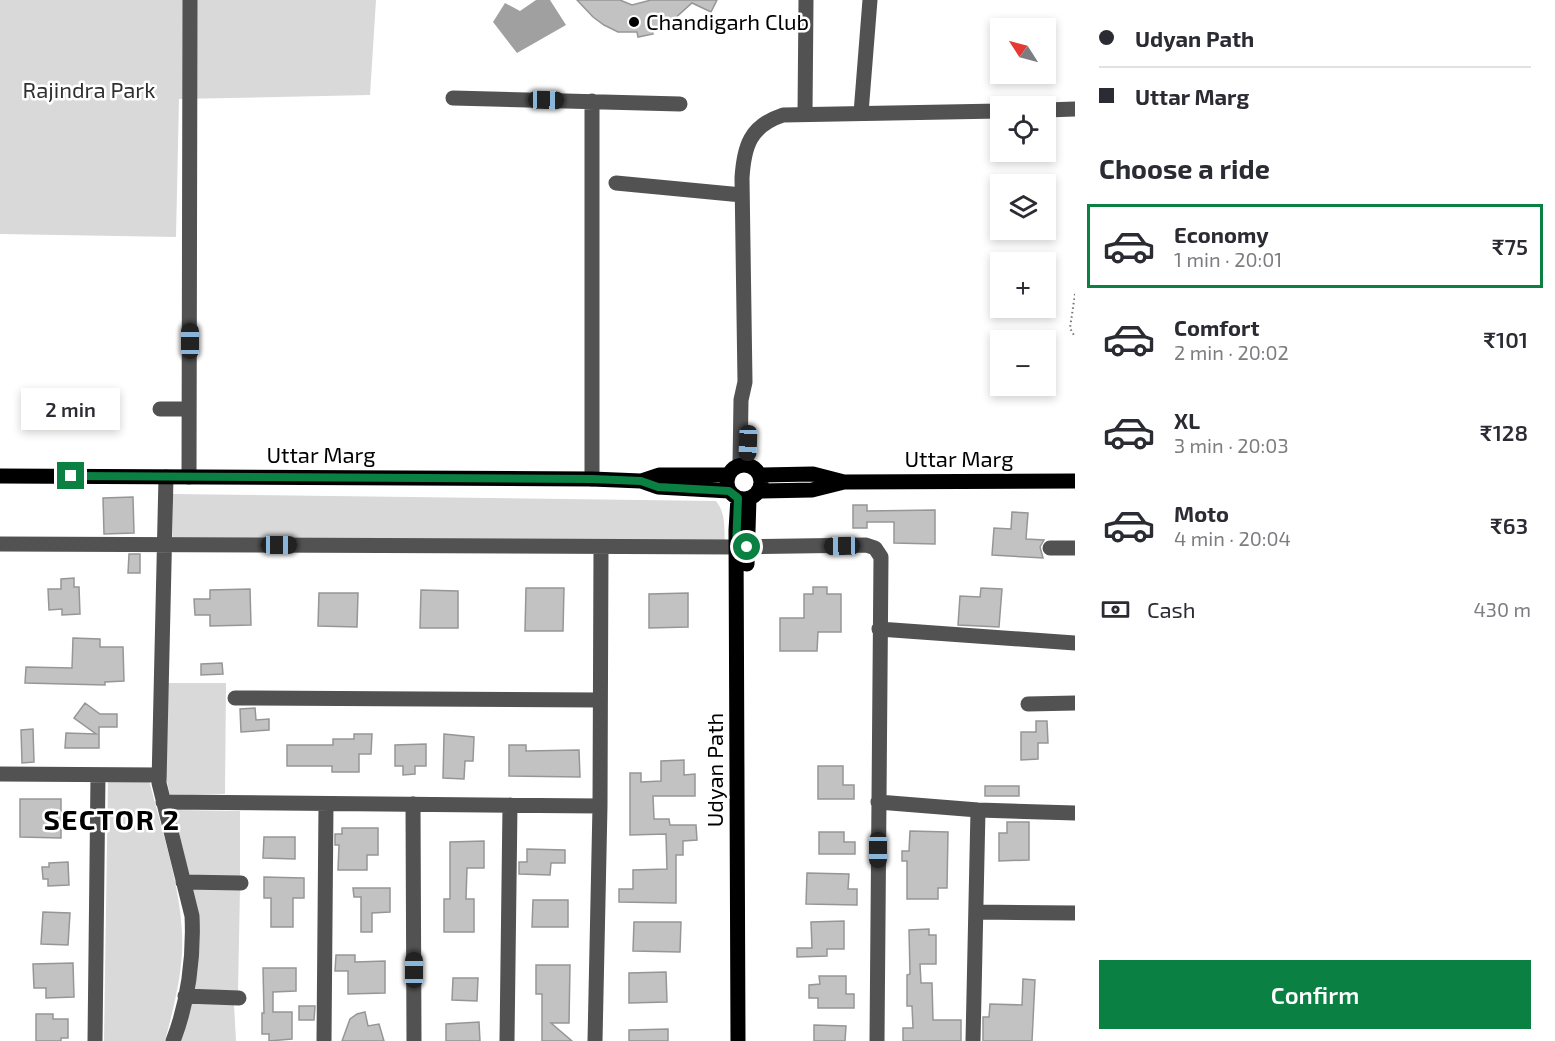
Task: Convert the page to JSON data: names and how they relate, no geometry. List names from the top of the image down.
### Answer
{
  "streets": {
    "main road": ["Uttar Marg", "Udyan Path"]
  },
  "crossings": [
    ["Uttar Marg", "Udyan Path"]
  ],
  "districts": ["SECTOR 2"],
  "parks": ["Rajindra Park"],
  "places": ["Chandigarh Club"],
  "north": "top left",
  "page": {
    "banner": ["Udyan Path", "Uttar Marg"],
    "map_buttons": ["+", "−"],
    "heading": "Choose a ride",
    "list": [
      {
        "name": "Economy",
        "note": "1 min · 20:01",
        "value": "₹75"
      },
      {
        "name": "Comfort",
        "note": "2 min · 20:02",
        "value": "₹101"
      },
      {
        "name": "XL",
        "note": "3 min · 20:03",
        "value": "₹128"
      },
      {
        "name": "Moto",
        "note": "4 min · 20:04",
        "value": "₹63"
      }
    ],
    "bubble": "2 min",
    "pay": ["Cash", "430 m"],
    "buttons": "Confirm"
  }
}
